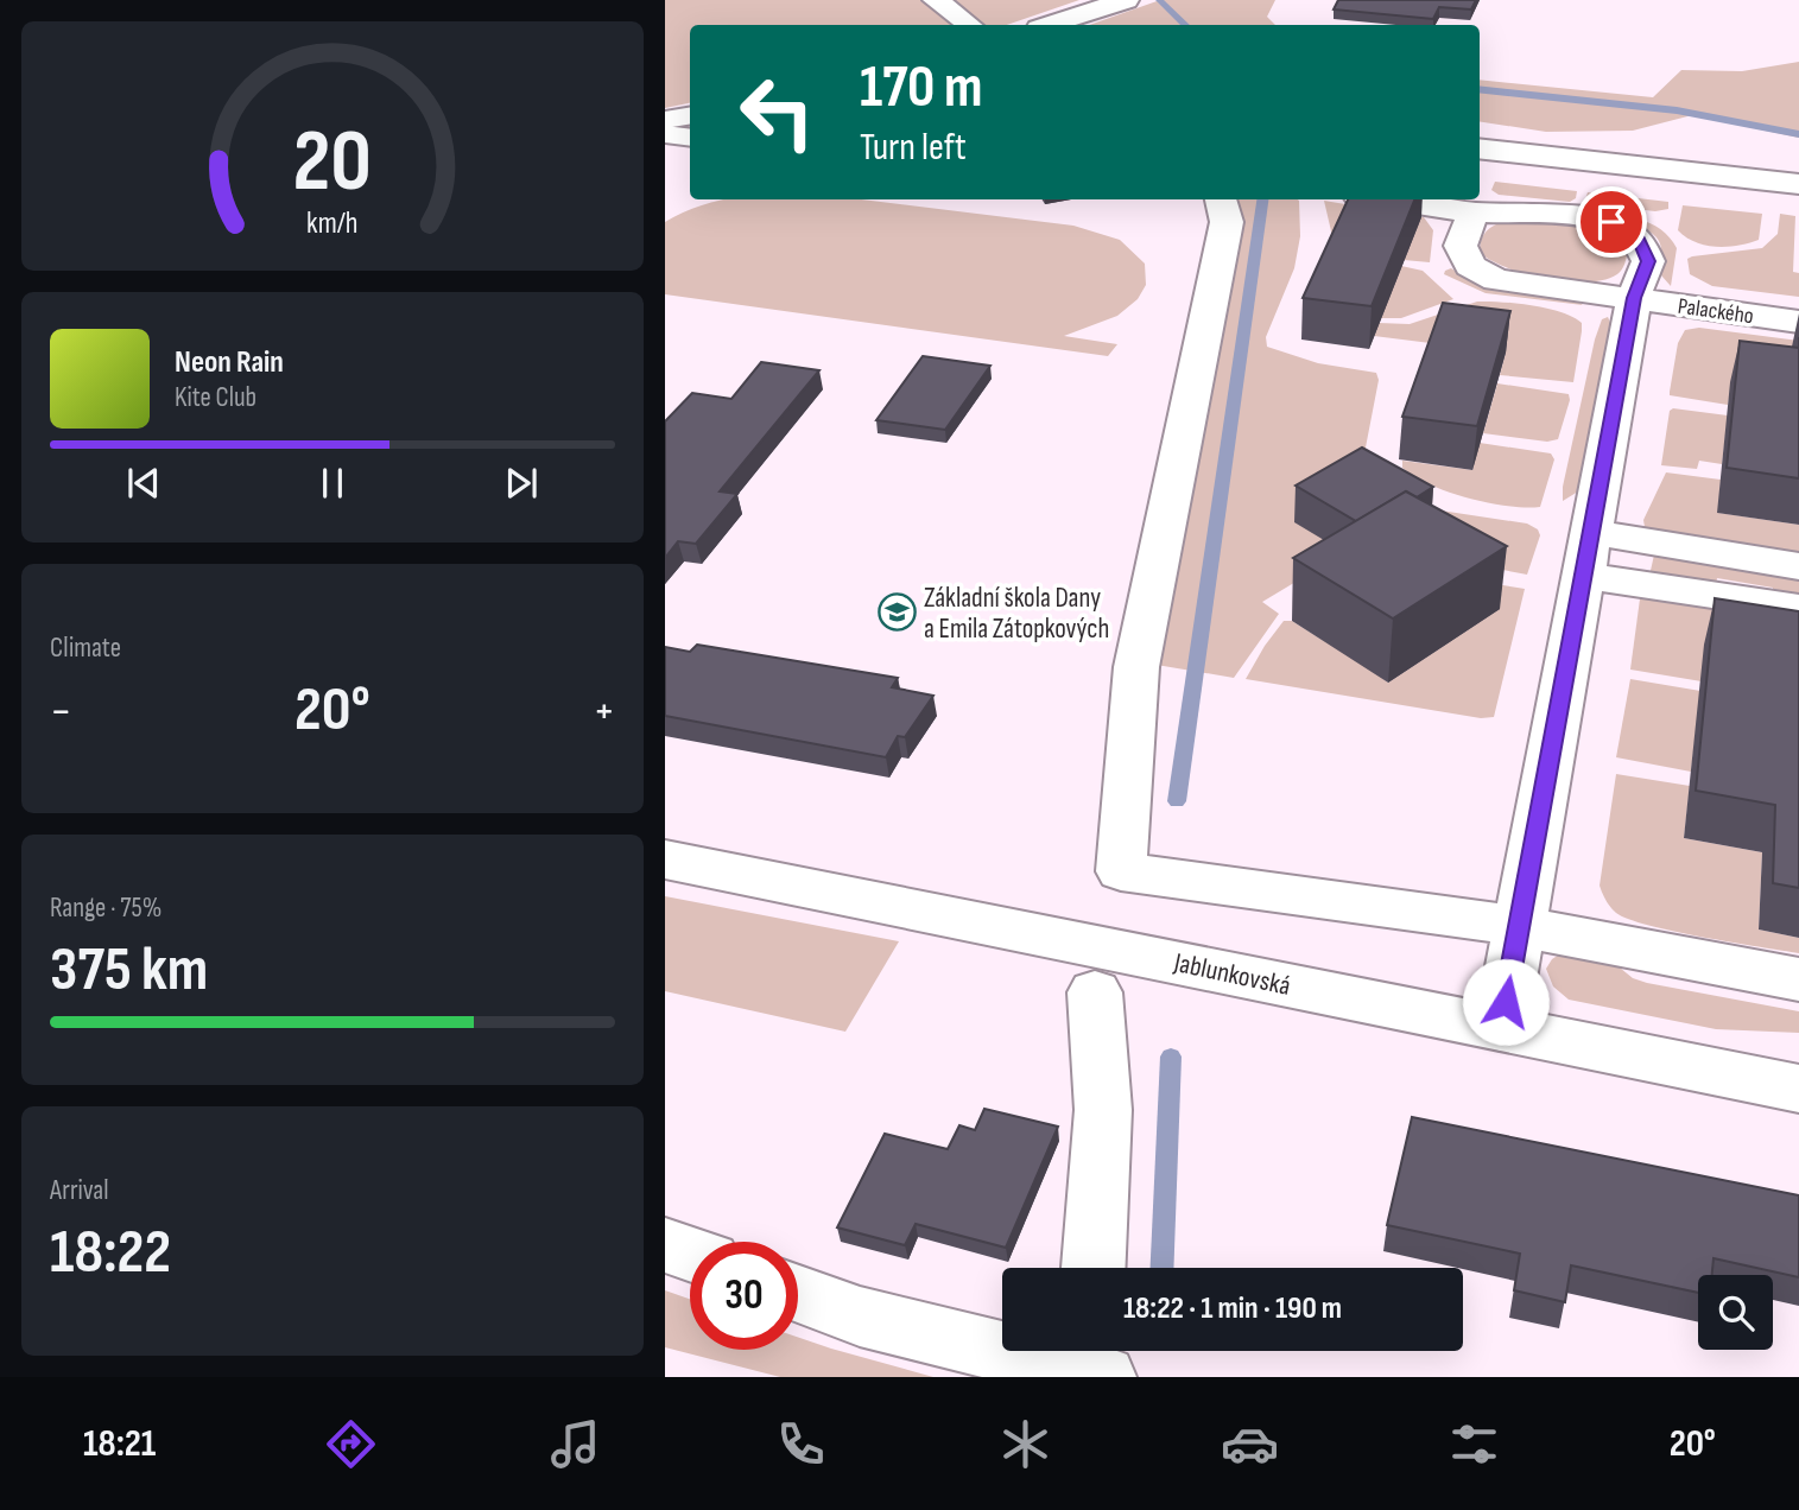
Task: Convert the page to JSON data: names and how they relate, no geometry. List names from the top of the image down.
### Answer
{
  "streets": {
    "street": ["Palackého", "Jablunkovská"]
  },
  "places": {
    "school or university": ["Základní škola Dany a Emila Zátopkových"]
  },
  "page": {
    "turn": ["170 m", "Turn left"],
    "song": ["Neon Rain", "Kite Club"],
    "tile": [
      "Climate",
      ["Range · 75%", "375 km"],
      ["Arrival", "18:22"]
    ],
    "heat": ["−", "20°", "+"],
    "limit": "30",
    "trip": "18:22 · 1 min · 190 m",
    "tabs": ["18:21", "20°"],
    "gauge": ["20", "km/h"]
  }
}
